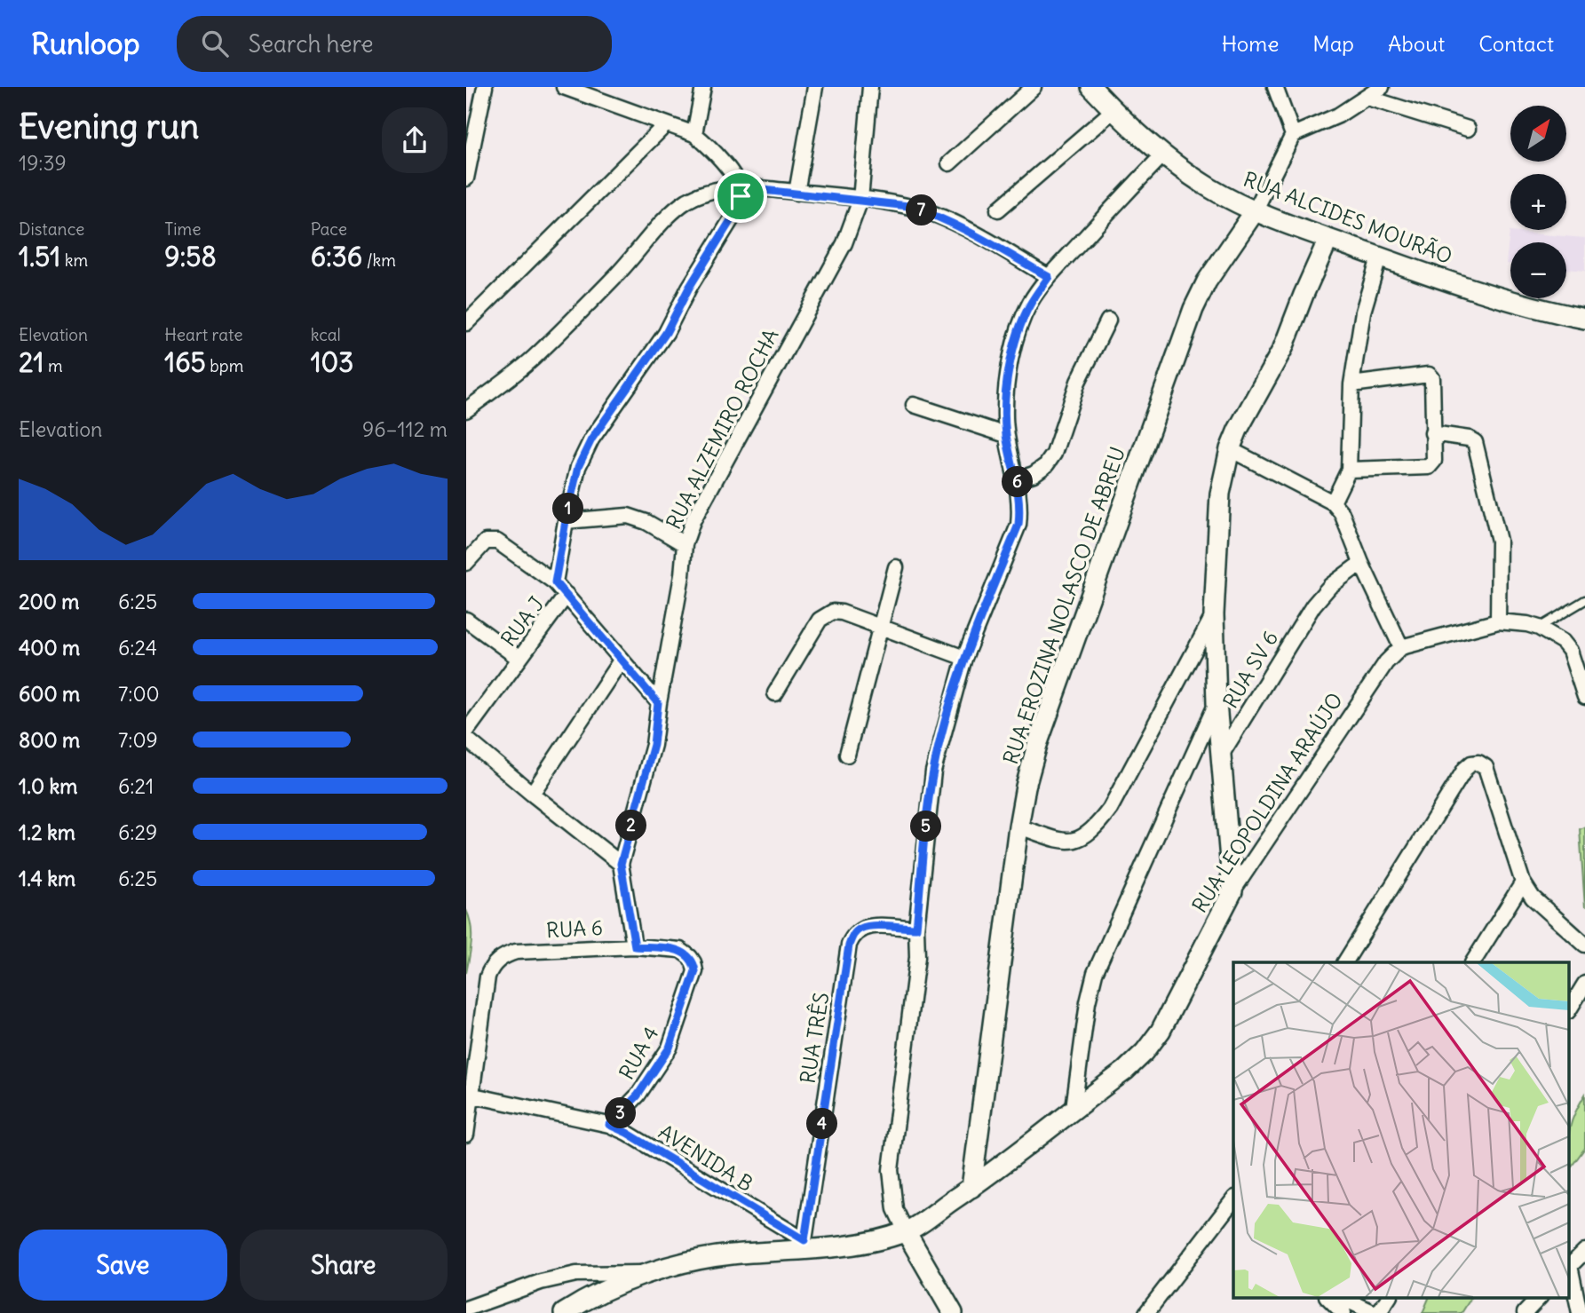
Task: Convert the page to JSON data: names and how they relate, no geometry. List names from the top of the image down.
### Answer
{
  "streets": {
    "street": [
      "RUA ALCIDES MOURÃO",
      "RUA ALZEMIRO ROCHA",
      "RUA EROZINA NOLASCO DE ABREU",
      "RUA J",
      "RUA SV 6",
      "RUA LEOPOLDINA ARAÚJO",
      "RUA 6",
      "RUA TRÊS",
      "RUA 4",
      "AVENIDA B"
    ]
  },
  "crossings": [
    ["RUA ALCIDES MOURÃO", "RUA EROZINA NOLASCO DE ABREU"],
    ["RUA ALZEMIRO ROCHA", "RUA 6"],
    ["RUA EROZINA NOLASCO DE ABREU", "RUA LEOPOLDINA ARAÚJO"],
    ["RUA LEOPOLDINA ARAÚJO", "RUA TRÊS"],
    ["RUA LEOPOLDINA ARAÚJO", "AVENIDA B"],
    ["RUA 6", "RUA 4"],
    ["RUA 6", "AVENIDA B"],
    ["RUA TRÊS", "AVENIDA B"],
    ["RUA 4", "AVENIDA B"]
  ],
  "north": "top right",
  "page": {
    "header": "Runloop",
    "search": "Search here",
    "nav": [
      "Home",
      "Map",
      "About",
      "Contact"
    ],
    "heading": ["Evening run", "19:39"],
    "map_buttons": ["+", "−"],
    "stats": [
      ["Distance", "1.51 km"],
      ["Time", "9:58"],
      ["Pace", "6:36 /km"],
      ["Elevation", "21 m"],
      ["Heart rate", "165 bpm"],
      ["kcal", "103"]
    ],
    "pins": [
      "7",
      "6",
      "1",
      "2",
      "5",
      "3",
      "4"
    ],
    "chart": ["Elevation", "96–112 m"],
    "list": [
      {
        "name": "200 m",
        "note": "6:25"
      },
      {
        "name": "400 m",
        "note": "6:24"
      },
      {
        "name": "600 m",
        "note": "7:00"
      },
      {
        "name": "800 m",
        "note": "7:09"
      },
      {
        "name": "1.0 km",
        "note": "6:21"
      },
      {
        "name": "1.2 km",
        "note": "6:29"
      },
      {
        "name": "1.4 km",
        "note": "6:25"
      }
    ],
    "buttons": ["Save", "Share"]
  }
}
